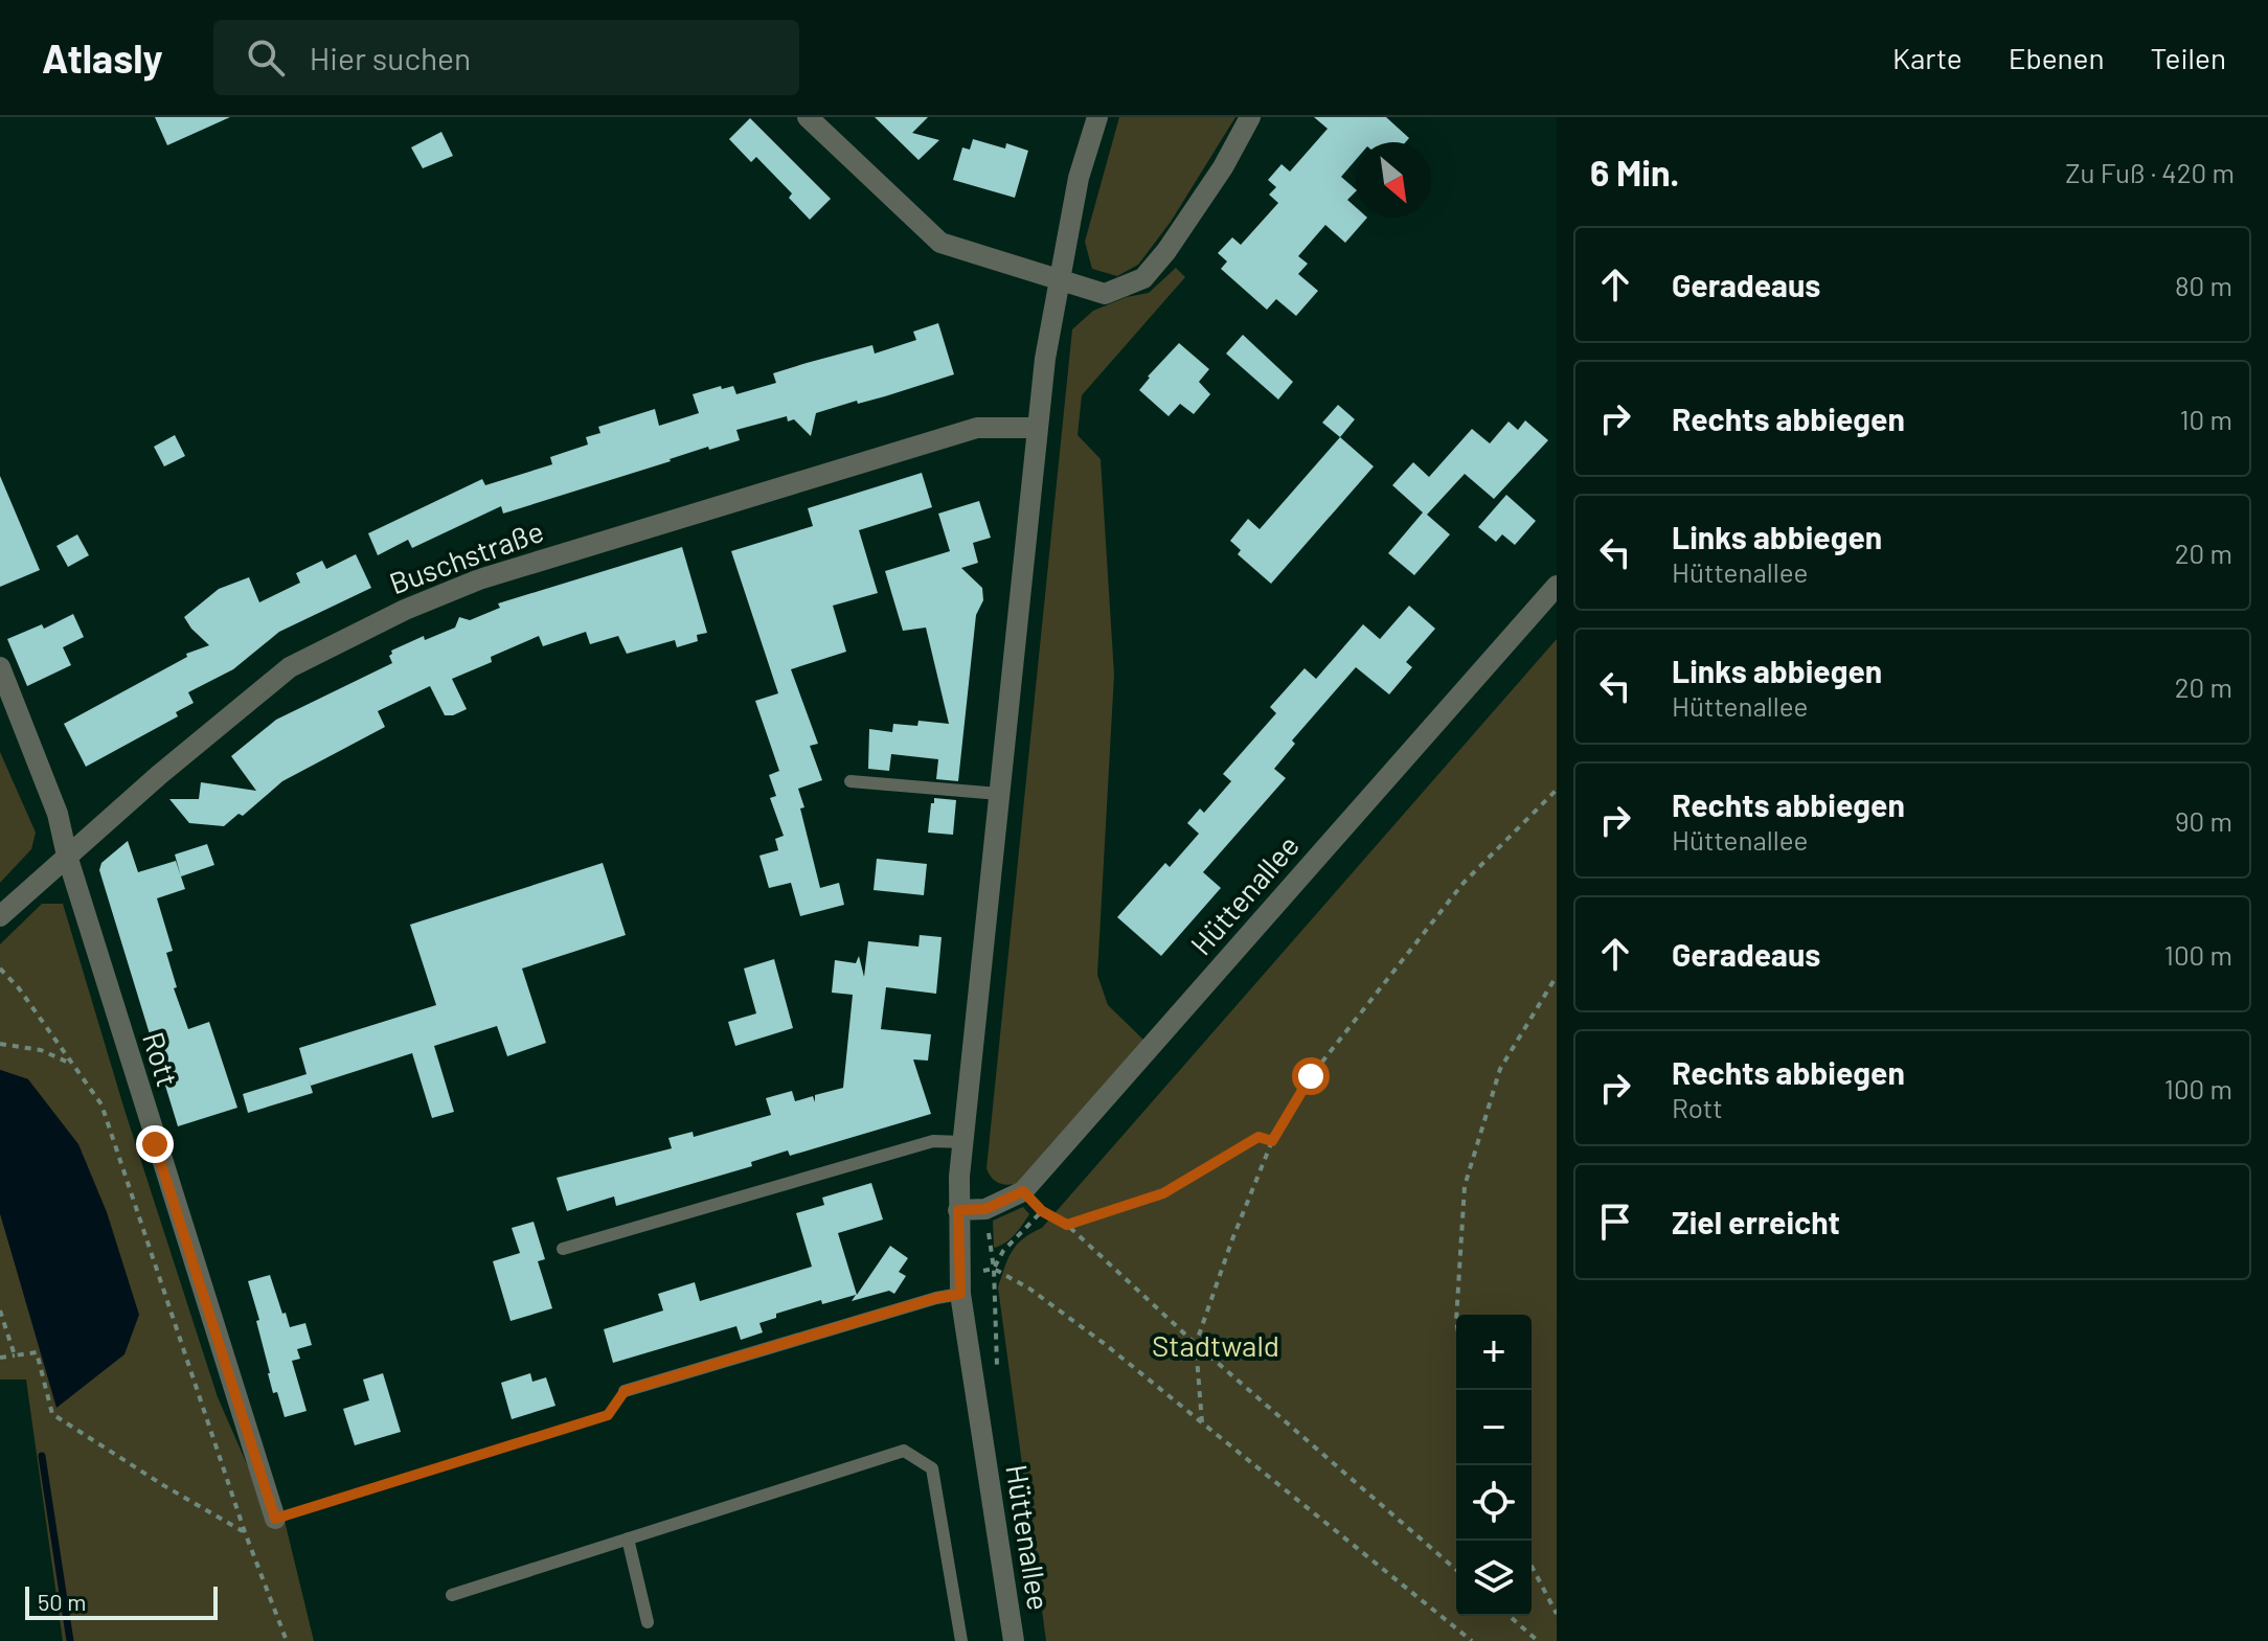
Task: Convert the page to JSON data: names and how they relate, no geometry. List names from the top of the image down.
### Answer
{
  "streets": {
    "street": ["Buschstraße", "Hüttenallee", "Rott"]
  },
  "crossings": [
    ["Buschstraße", "Hüttenallee"],
    ["Buschstraße", "Rott"]
  ],
  "parks": ["Stadtwald"],
  "scale_bar": "50 m",
  "north": "bottom right",
  "page": {
    "header": "Atlasly",
    "search": "Hier suchen",
    "nav": ["Karte", "Ebenen", "Teilen"],
    "heading": ["6 Min.", "Zu Fuß · 420 m"],
    "list": [
      ["Geradeaus", "80 m"],
      ["Rechts abbiegen", "10 m"],
      ["Links abbiegen", "Hüttenallee", "20 m"],
      ["Links abbiegen", "Hüttenallee", "20 m"],
      ["Rechts abbiegen", "Hüttenallee", "90 m"],
      ["Geradeaus", "100 m"],
      ["Rechts abbiegen", "Rott", "100 m"],
      "Ziel erreicht"
    ],
    "map_buttons": ["+", "−"],
    "scale": "50 m"
  }
}
